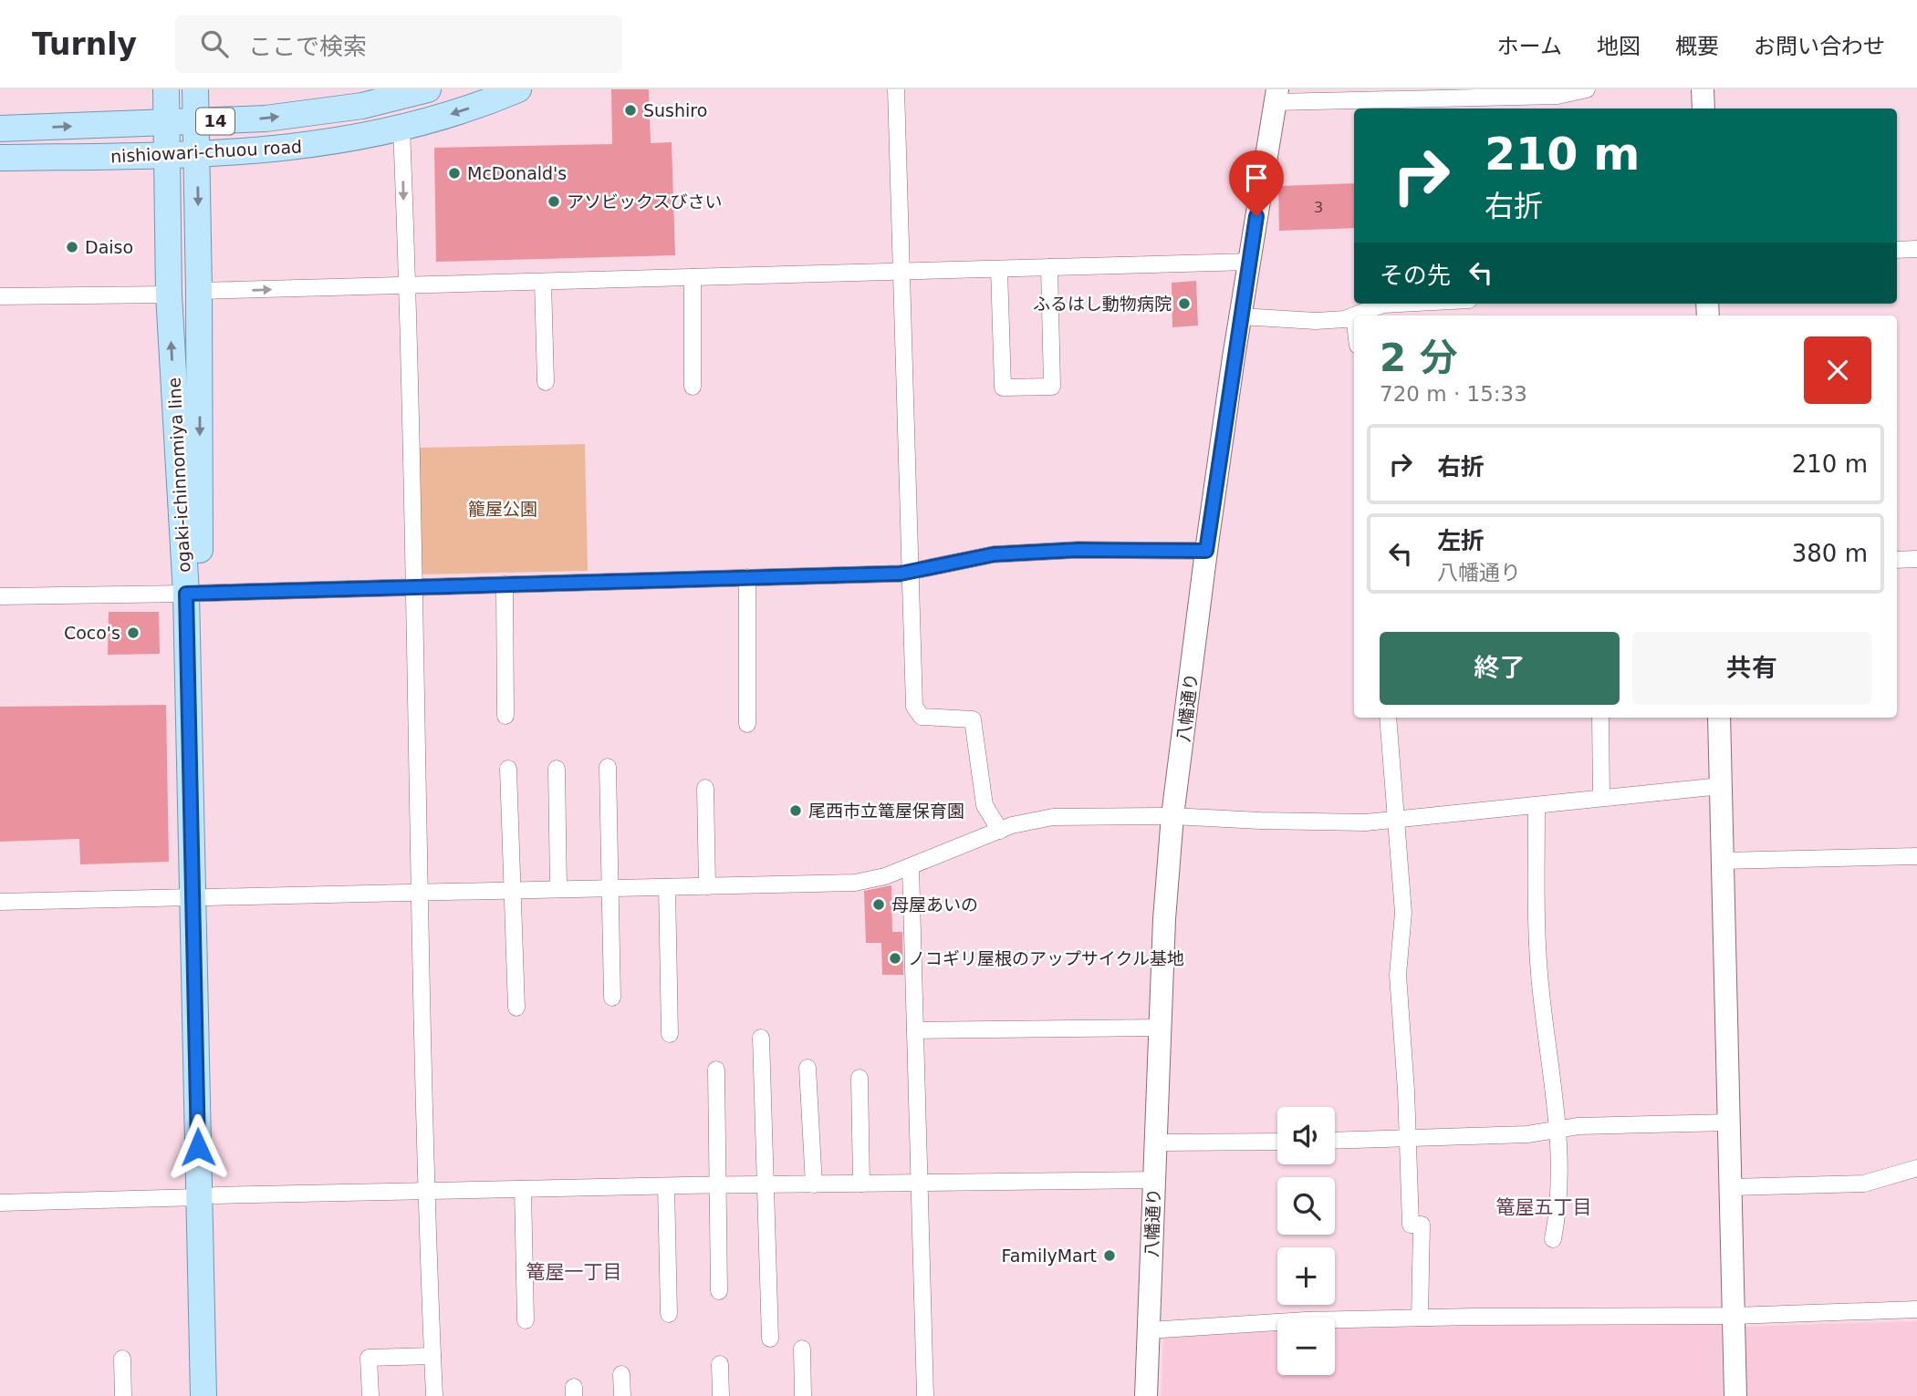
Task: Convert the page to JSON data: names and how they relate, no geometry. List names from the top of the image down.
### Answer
{
  "streets": {
    "main road": ["14", "nishiowari-chuou road", "ogaki-ichinnomiya line"],
    "street": ["八幡通り"]
  },
  "crossings": [
    ["nishiowari-chuou road", "ogaki-ichinnomiya line"]
  ],
  "districts": ["篭屋五丁目", "篭屋一丁目"],
  "parks": ["籠屋公園"],
  "places": [
    "Sushiro",
    "McDonald's",
    "アソビックスびさい",
    "Daiso",
    "ふるはし動物病院",
    "Coco's",
    "尾西市立篭屋保育園",
    "母屋あいの",
    "ノコギリ屋根のアップサイクル基地",
    "FamilyMart"
  ],
  "house_numbers": ["3"],
  "page": {
    "header": "Turnly",
    "search": "ここで検索",
    "nav": [
      "ホーム",
      "地図",
      "概要",
      "お問い合わせ"
    ],
    "turn": ["210 m", "右折"],
    "then": "その先",
    "heading": ["2 分", "720 m · 15:33"],
    "list": [
      {
        "name": "右折",
        "value": "210 m"
      },
      {
        "name": "左折",
        "note": "八幡通り",
        "value": "380 m"
      }
    ],
    "buttons": ["終了", "共有"],
    "map_buttons": ["+", "−"]
  }
}
